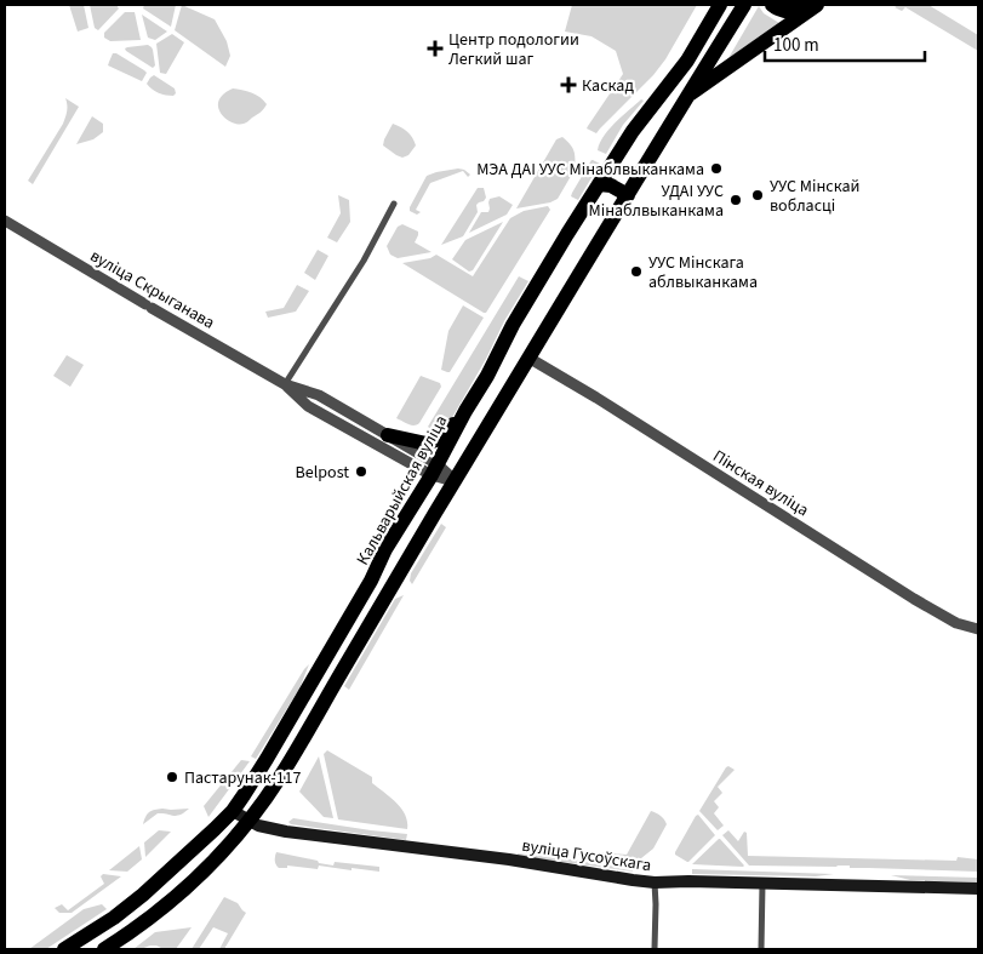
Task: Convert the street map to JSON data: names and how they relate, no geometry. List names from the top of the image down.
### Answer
{
  "streets": {
    "main road": ["Кальварыйская вуліца", "вуліца Гусоўскага"],
    "street": ["вуліца Скрыганава", "Пінская вуліца"]
  },
  "crossings": [
    ["вуліца Скрыганава", "Кальварыйская вуліца"],
    ["Кальварыйская вуліца", "вуліца Гусоўскага"]
  ],
  "places": {
    "health": ["Центр подологии Легкий шаг", "Каскад"],
    "other": [
      "МЭА ДАI УУС Мінаблвыканкама",
      "УУС Мінскай вобласці",
      "УДАІ УУС Мінаблвыканкама",
      "УУС Мінскага аблвыканкама",
      "Belpost",
      "Пастарунак-117"
    ]
  },
  "scale_bar": "100 m"
}
